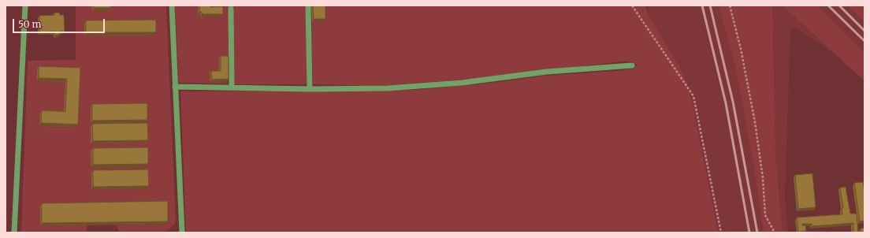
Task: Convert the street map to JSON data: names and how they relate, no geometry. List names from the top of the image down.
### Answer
{
  "scale_bar": "50 m"
}
